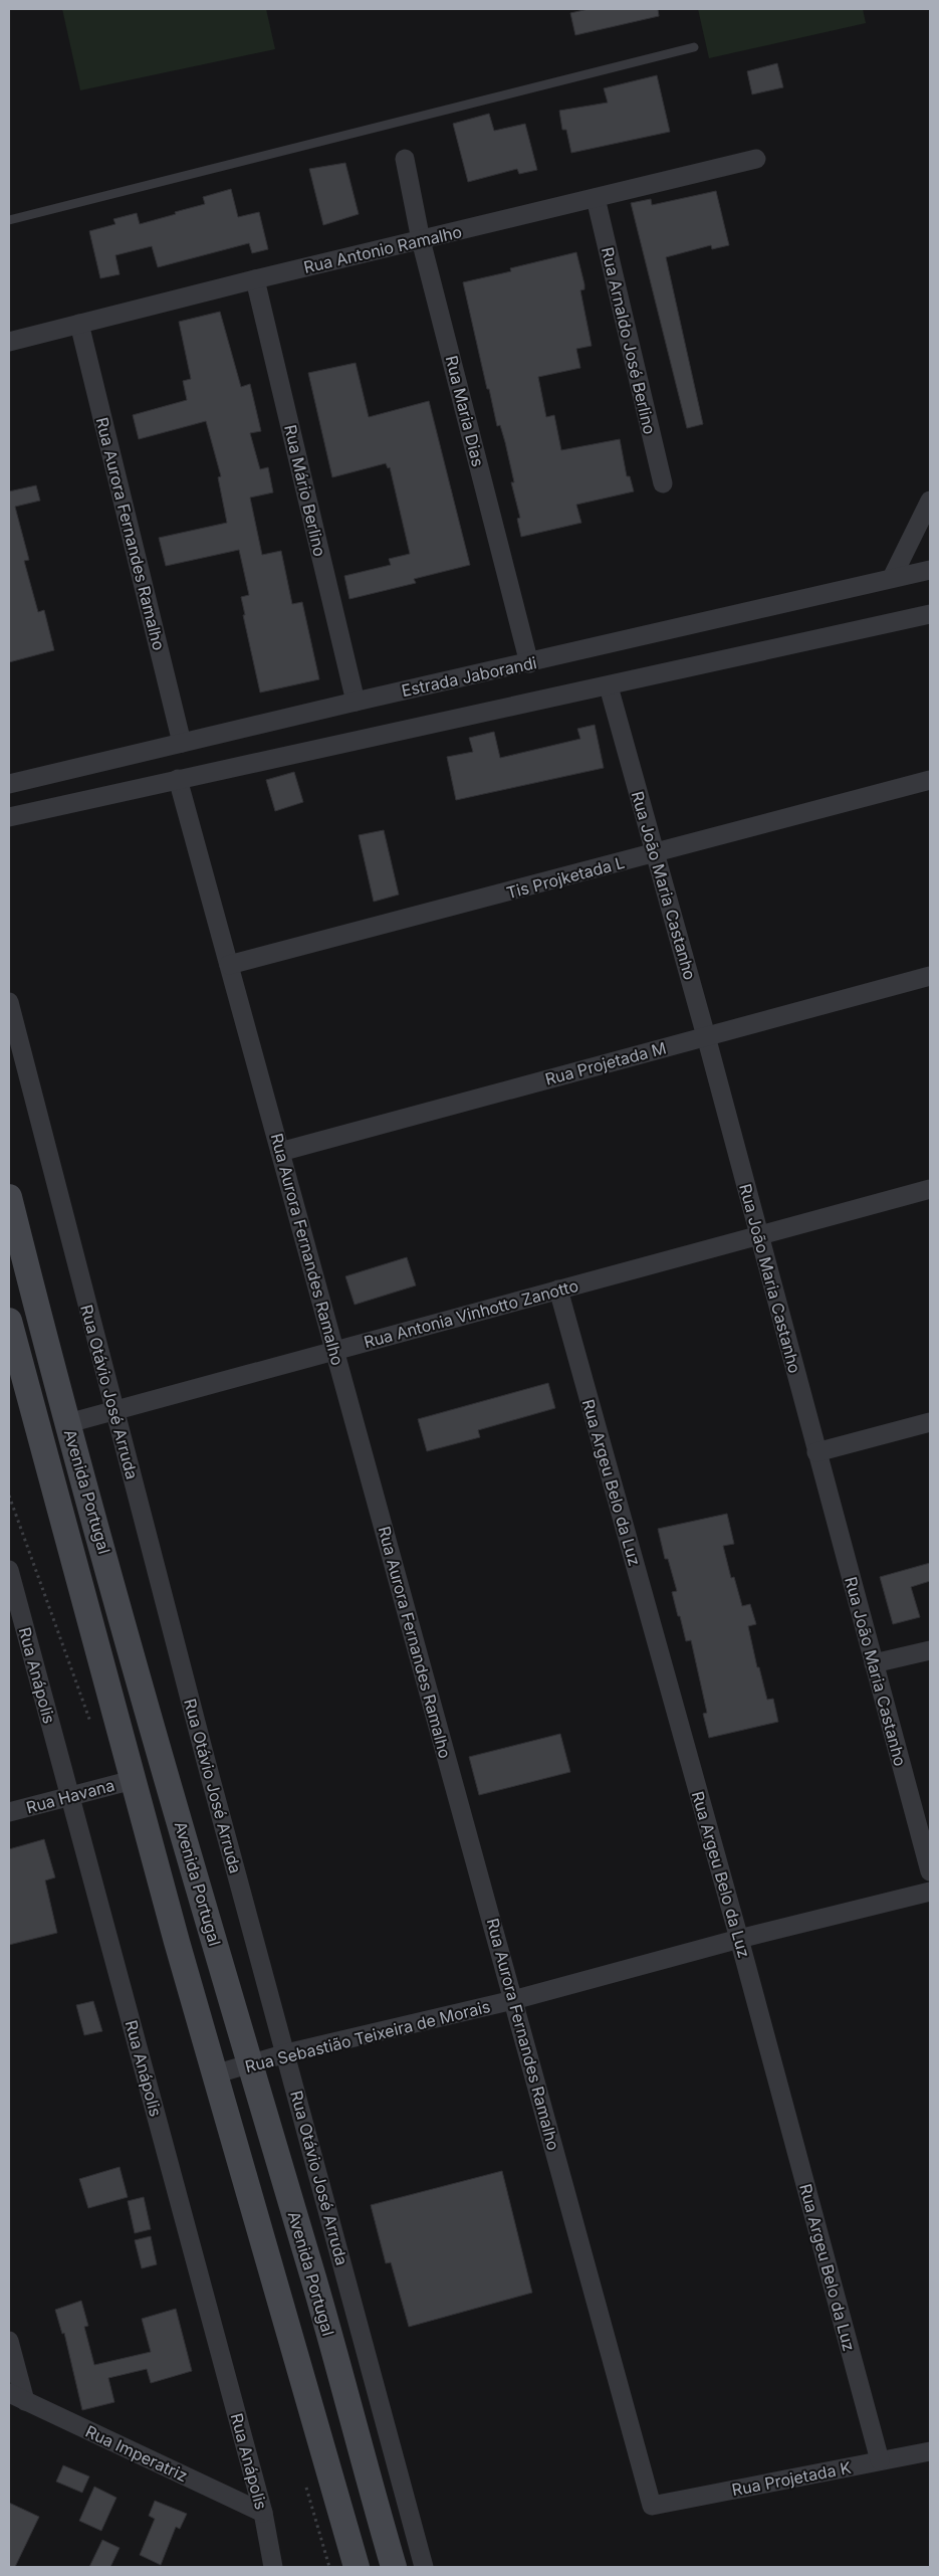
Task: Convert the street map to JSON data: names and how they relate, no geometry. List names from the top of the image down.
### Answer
{
  "streets": {
    "main road": ["Avenida Portugal"],
    "street": [
      "Rua Antonio Ramalho",
      "Rua Arnaldo José Berlino",
      "Rua Maria Dias",
      "Rua Mário Berlino",
      "Rua Aurora Fernandes Ramalho",
      "Estrada Jaborandi",
      "Tis Projketada L",
      "Rua João Maria Castanho",
      "Rua Projetada M",
      "Rua Antonia Vinhotto Zanotto",
      "Rua Otávio José Arruda",
      "Rua Argeu Belo da Luz",
      "Rua Anápolis",
      "Rua Havana",
      "Rua Sebastião Teixeira de Morais",
      "Rua Imperatriz",
      "Rua Projetada K"
    ]
  },
  "crossings": [
    ["Rua Antonio Ramalho", "Rua Arnaldo José Berlino"],
    ["Rua Antonio Ramalho", "Rua Maria Dias"],
    ["Rua Antonio Ramalho", "Rua Mário Berlino"],
    ["Rua Antonio Ramalho", "Rua Aurora Fernandes Ramalho"],
    ["Rua Maria Dias", "Estrada Jaborandi"],
    ["Rua Mário Berlino", "Estrada Jaborandi"],
    ["Rua Aurora Fernandes Ramalho", "Estrada Jaborandi"],
    ["Rua Aurora Fernandes Ramalho", "Tis Projketada L"],
    ["Rua Aurora Fernandes Ramalho", "Rua Projetada M"],
    ["Rua Aurora Fernandes Ramalho", "Rua Antonia Vinhotto Zanotto"],
    ["Rua Aurora Fernandes Ramalho", "Rua Sebastião Teixeira de Morais"],
    ["Rua Aurora Fernandes Ramalho", "Rua Projetada K"],
    ["Tis Projketada L", "Rua João Maria Castanho"],
    ["Rua João Maria Castanho", "Rua Projetada M"],
    ["Rua João Maria Castanho", "Rua Antonia Vinhotto Zanotto"],
    ["Rua Antonia Vinhotto Zanotto", "Rua Otávio José Arruda"],
    ["Rua Antonia Vinhotto Zanotto", "Rua Argeu Belo da Luz"],
    ["Rua Antonia Vinhotto Zanotto", "Avenida Portugal"],
    ["Rua Otávio José Arruda", "Rua Sebastião Teixeira de Morais"],
    ["Rua Argeu Belo da Luz", "Rua Sebastião Teixeira de Morais"],
    ["Rua Argeu Belo da Luz", "Rua Projetada K"],
    ["Avenida Portugal", "Rua Havana"],
    ["Avenida Portugal", "Rua Sebastião Teixeira de Morais"],
    ["Rua Anápolis", "Rua Havana"],
    ["Rua Anápolis", "Rua Imperatriz"]
  ]
}
